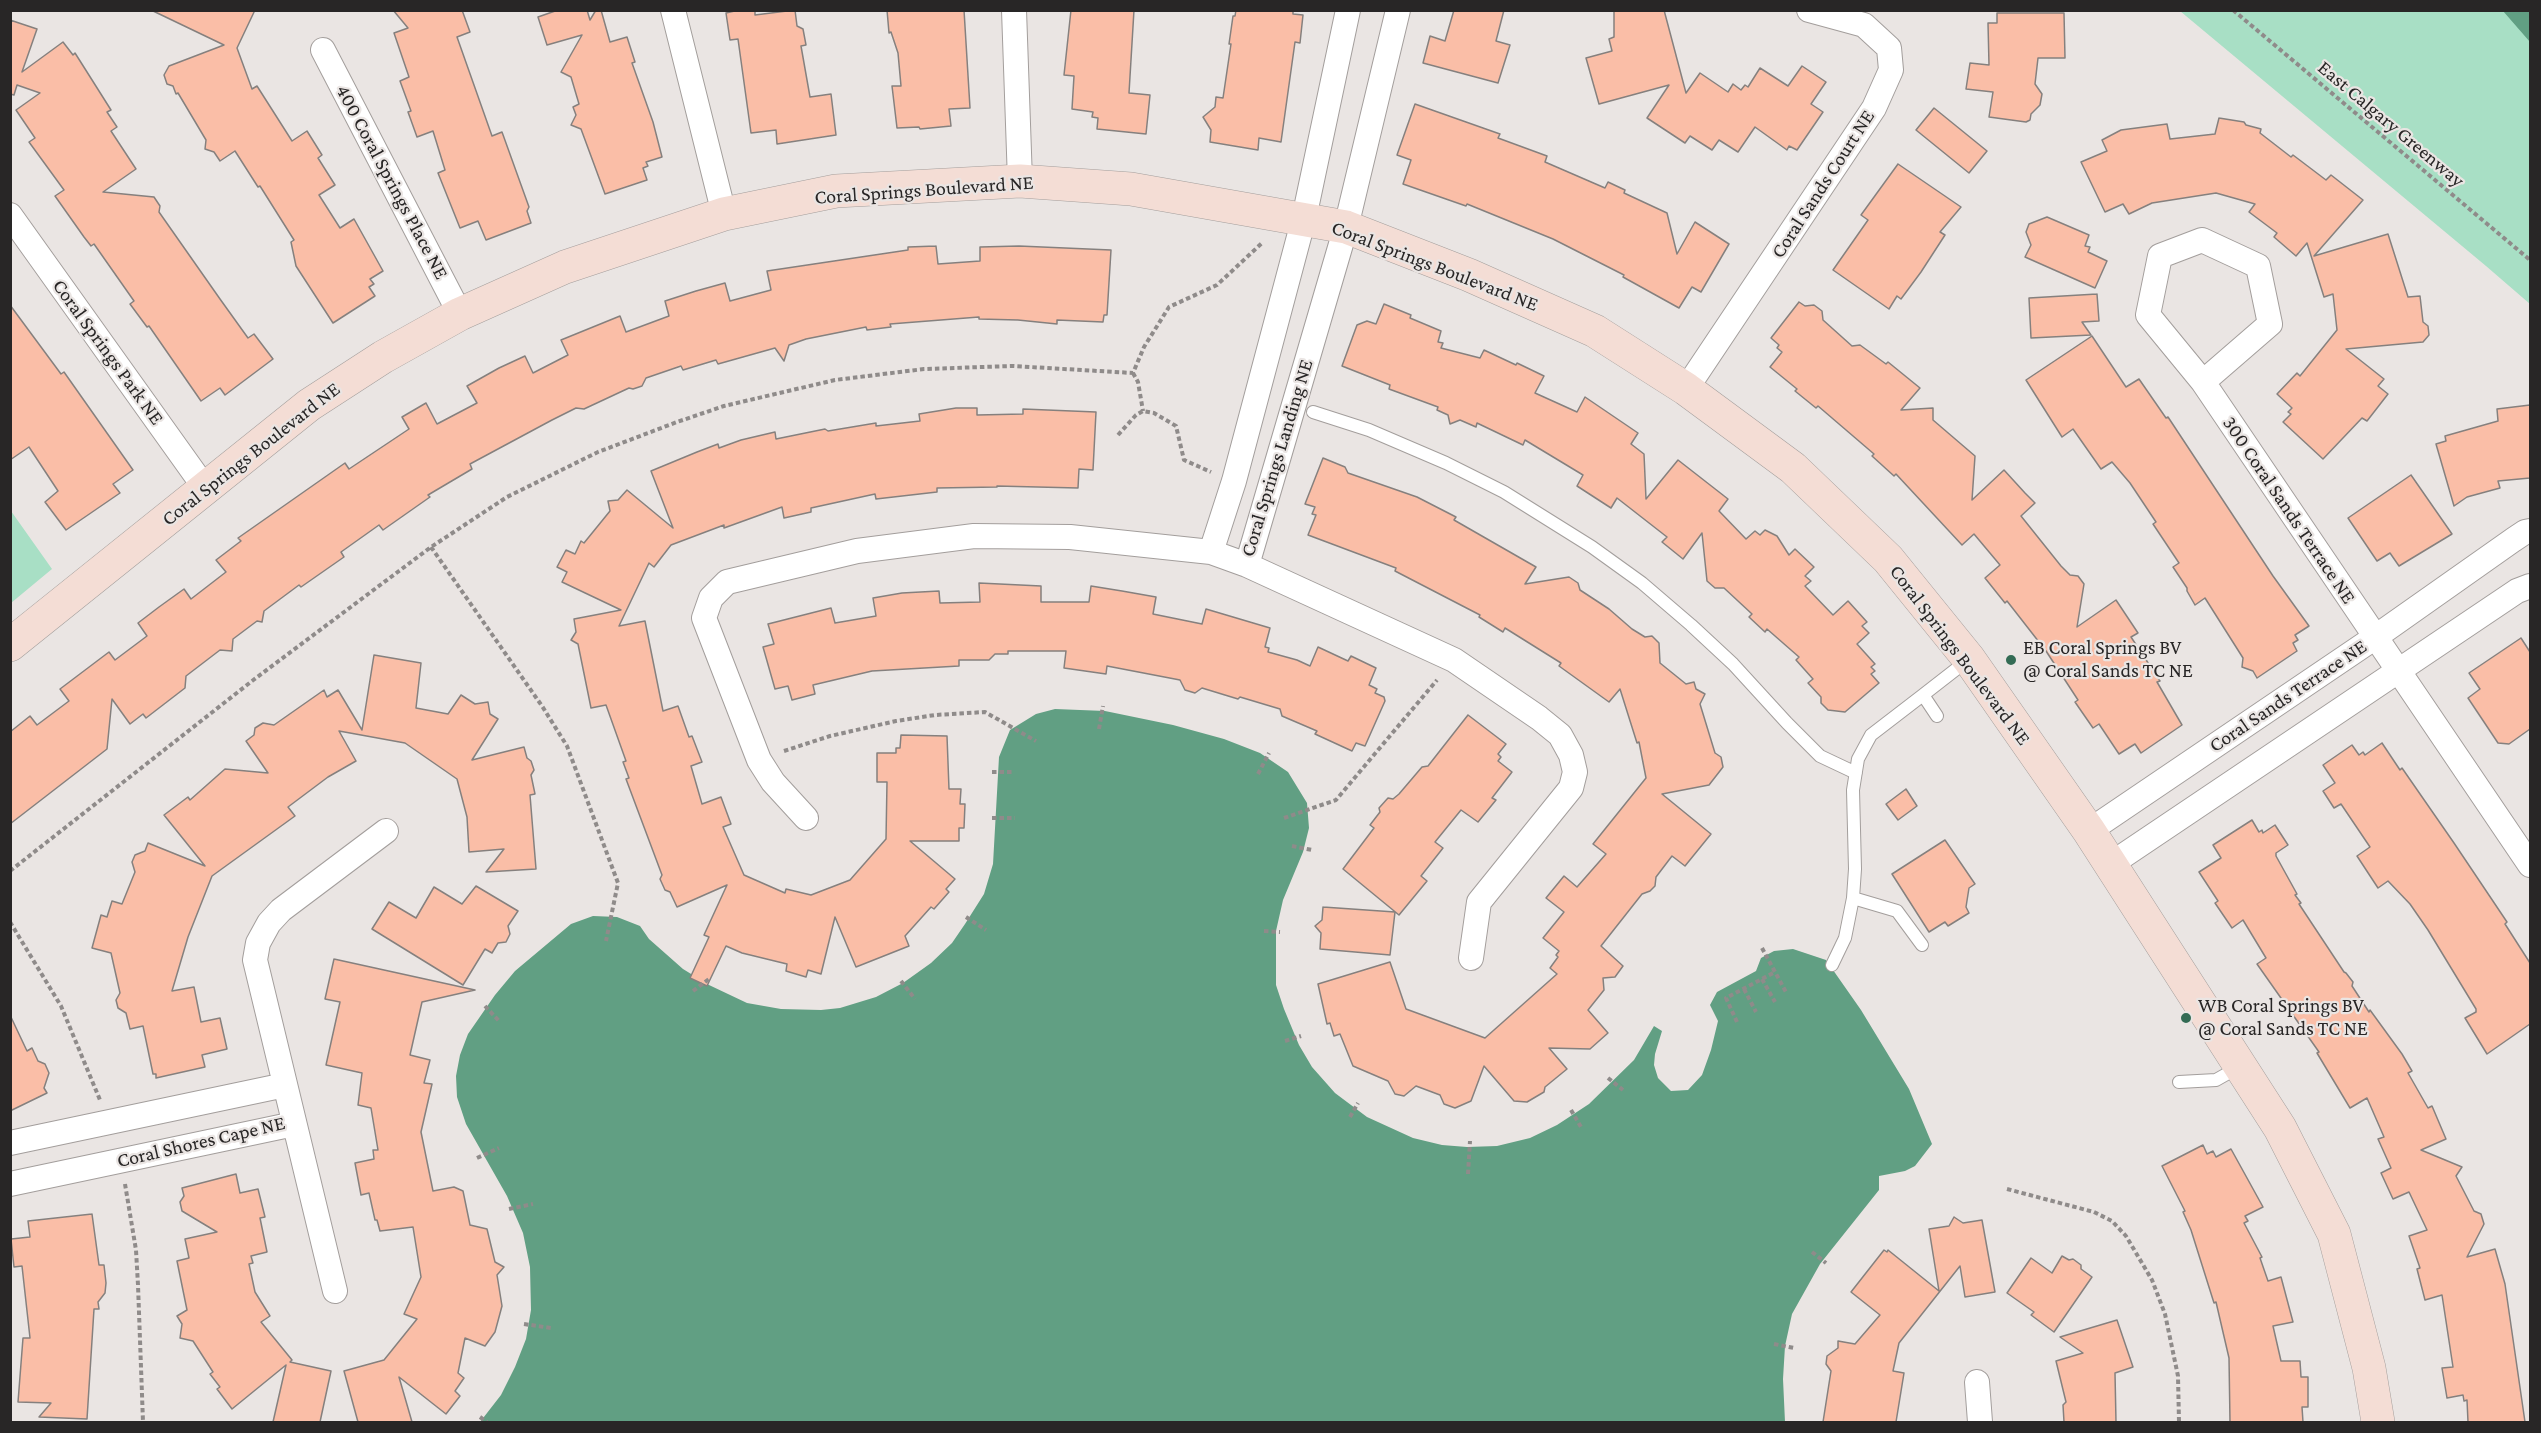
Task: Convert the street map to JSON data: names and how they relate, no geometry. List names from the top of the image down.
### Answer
{
  "streets": {
    "street": [
      "400 Coral Springs Place NE",
      "Coral Sands Court NE",
      "Coral Springs Boulevard NE",
      "Coral Springs Park NE",
      "Coral Springs Landing NE",
      "300 Coral Sands Terrace NE",
      "Coral Sands Terrace NE",
      "Coral Shores Cape NE"
    ],
    "path": ["East Calgary Greenway"]
  },
  "crossings": [
    ["400 Coral Springs Place NE", "Coral Springs Boulevard NE"],
    ["Coral Sands Court NE", "Coral Springs Boulevard NE"],
    ["Coral Springs Boulevard NE", "Coral Springs Park NE"],
    ["Coral Springs Boulevard NE", "Coral Springs Landing NE"],
    ["Coral Springs Boulevard NE", "Coral Sands Terrace NE"],
    ["300 Coral Sands Terrace NE", "Coral Sands Terrace NE"]
  ],
  "places": ["EB Coral Springs BV @ Coral Sands TC NE", "WB Coral Springs BV @ Coral Sands TC NE"]
}
